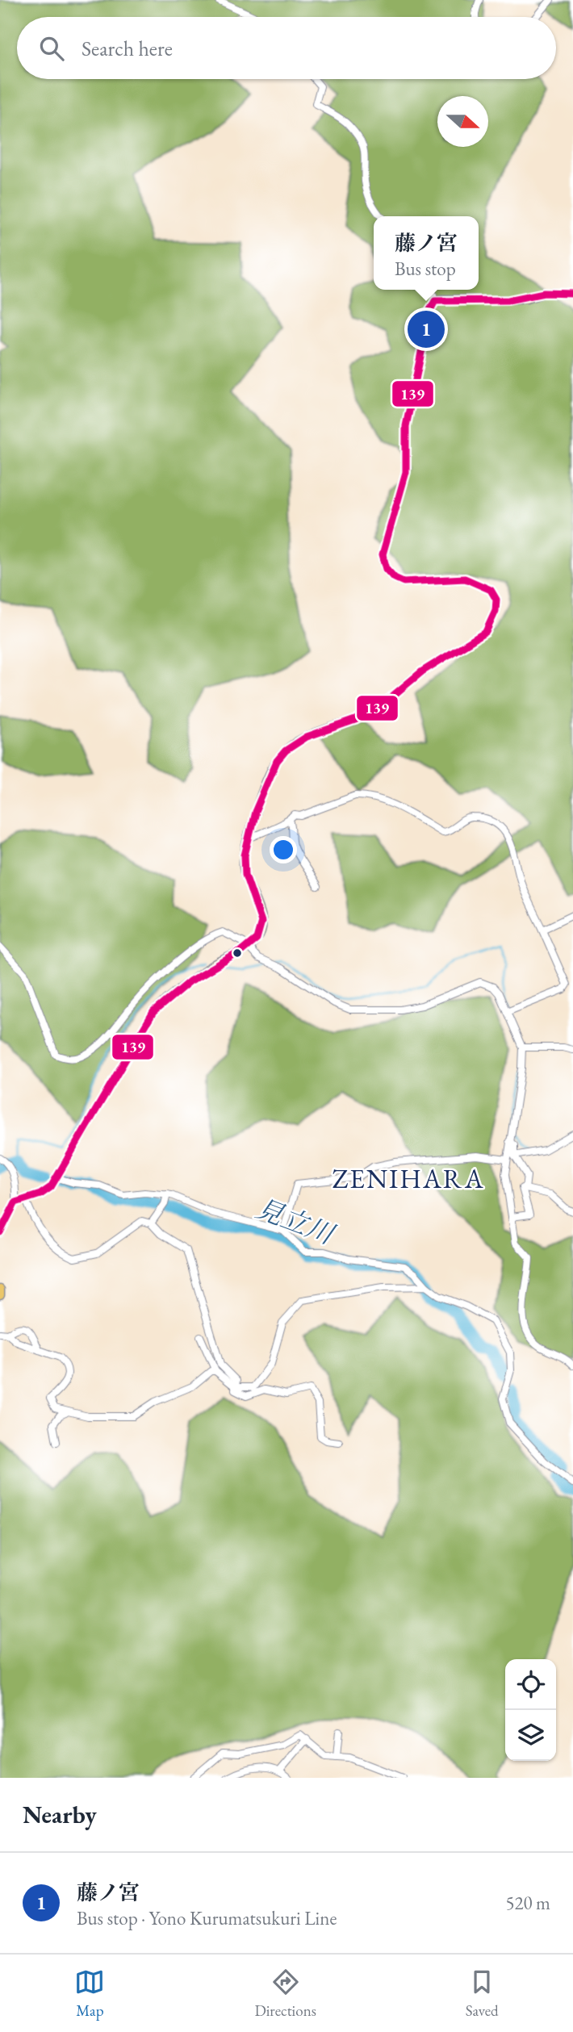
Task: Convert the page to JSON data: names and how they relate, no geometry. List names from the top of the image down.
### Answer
{
  "districts": ["ZENIHARA"],
  "water": ["見立川"],
  "lines": ["transit line 139"],
  "north": "right",
  "page": {
    "search": "Search here",
    "popup": ["藤ノ宮", "Bus stop"],
    "pins": "1",
    "heading": "Nearby",
    "list": [
      {
        "mark": "1",
        "name": "藤ノ宮",
        "note": "Bus stop · Yono Kurumatsukuri Line",
        "value": "520 m"
      }
    ],
    "nav": ["Map", "Directions", "Saved"]
  }
}
